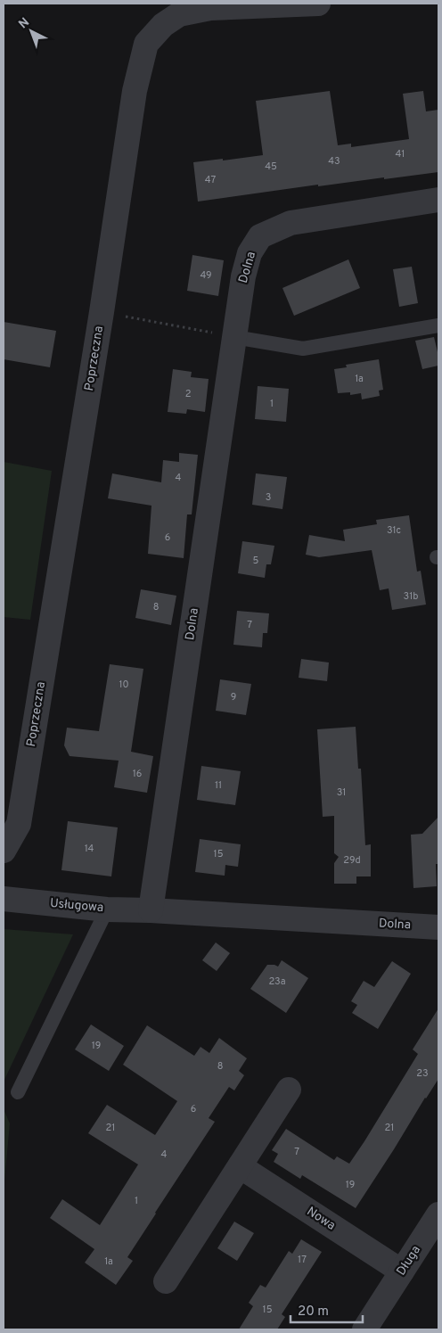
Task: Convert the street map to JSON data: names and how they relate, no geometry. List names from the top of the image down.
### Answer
{
  "streets": {
    "street": [
      "Dolna",
      "Poprzeczna",
      "Usługowa",
      "Nowa",
      "Długa"
    ]
  },
  "crossings": [
    ["Dolna", "Usługowa"],
    ["Nowa", "Długa"]
  ],
  "house_numbers": [
    "41",
    "43",
    "45",
    "47",
    "49",
    "1a",
    "2",
    "1",
    "4",
    "3",
    "31c",
    "6",
    "5",
    "31b",
    "8",
    "7",
    "10",
    "9",
    "16",
    "11",
    "31",
    "14",
    "15",
    "29d",
    "23a",
    "19",
    "8",
    "23",
    "6",
    "21",
    "21",
    "7",
    "4",
    "19",
    "1",
    "17",
    "1a",
    "15"
  ],
  "scale_bar": "20 m",
  "north": "top left"
}
